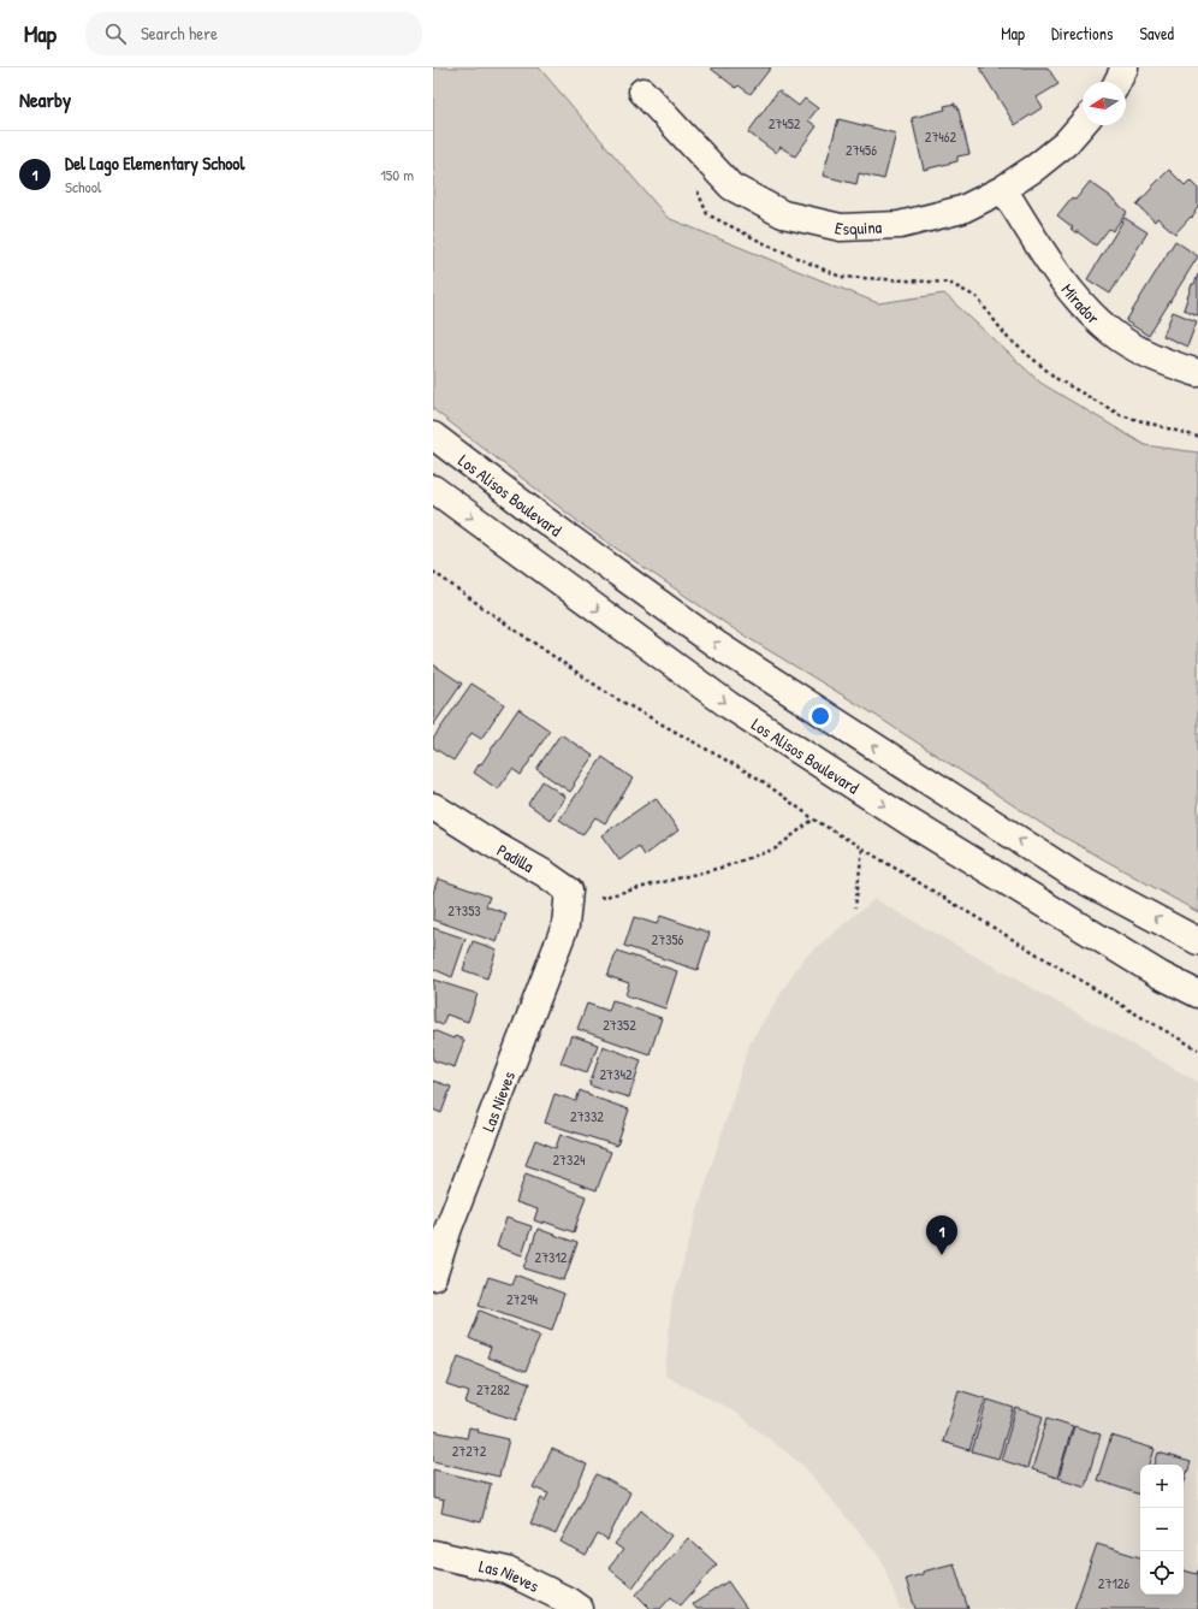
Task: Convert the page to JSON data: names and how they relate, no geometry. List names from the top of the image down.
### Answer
{
  "streets": {
    "main road": [
      "Esquina",
      "Mirador",
      "Los Alisos Boulevard",
      "Padilla",
      "Las Nieves"
    ]
  },
  "crossings": [
    ["Esquina", "Mirador"],
    ["Padilla", "Las Nieves"]
  ],
  "house_numbers": [
    "27452",
    "27462",
    "27456",
    "27353",
    "27356",
    "27352",
    "27342",
    "27332",
    "27324",
    "27312",
    "27294",
    "27282",
    "27272",
    "27126"
  ],
  "north": "left",
  "page": {
    "header": "Map",
    "search": "Search here",
    "nav": ["Map", "Directions", "Saved"],
    "heading": "Nearby",
    "list": [
      {
        "mark": "1",
        "name": "Del Lago Elementary School",
        "note": "School",
        "value": "150 m"
      }
    ],
    "pins": "1",
    "map_buttons": ["+", "−"]
  }
}
